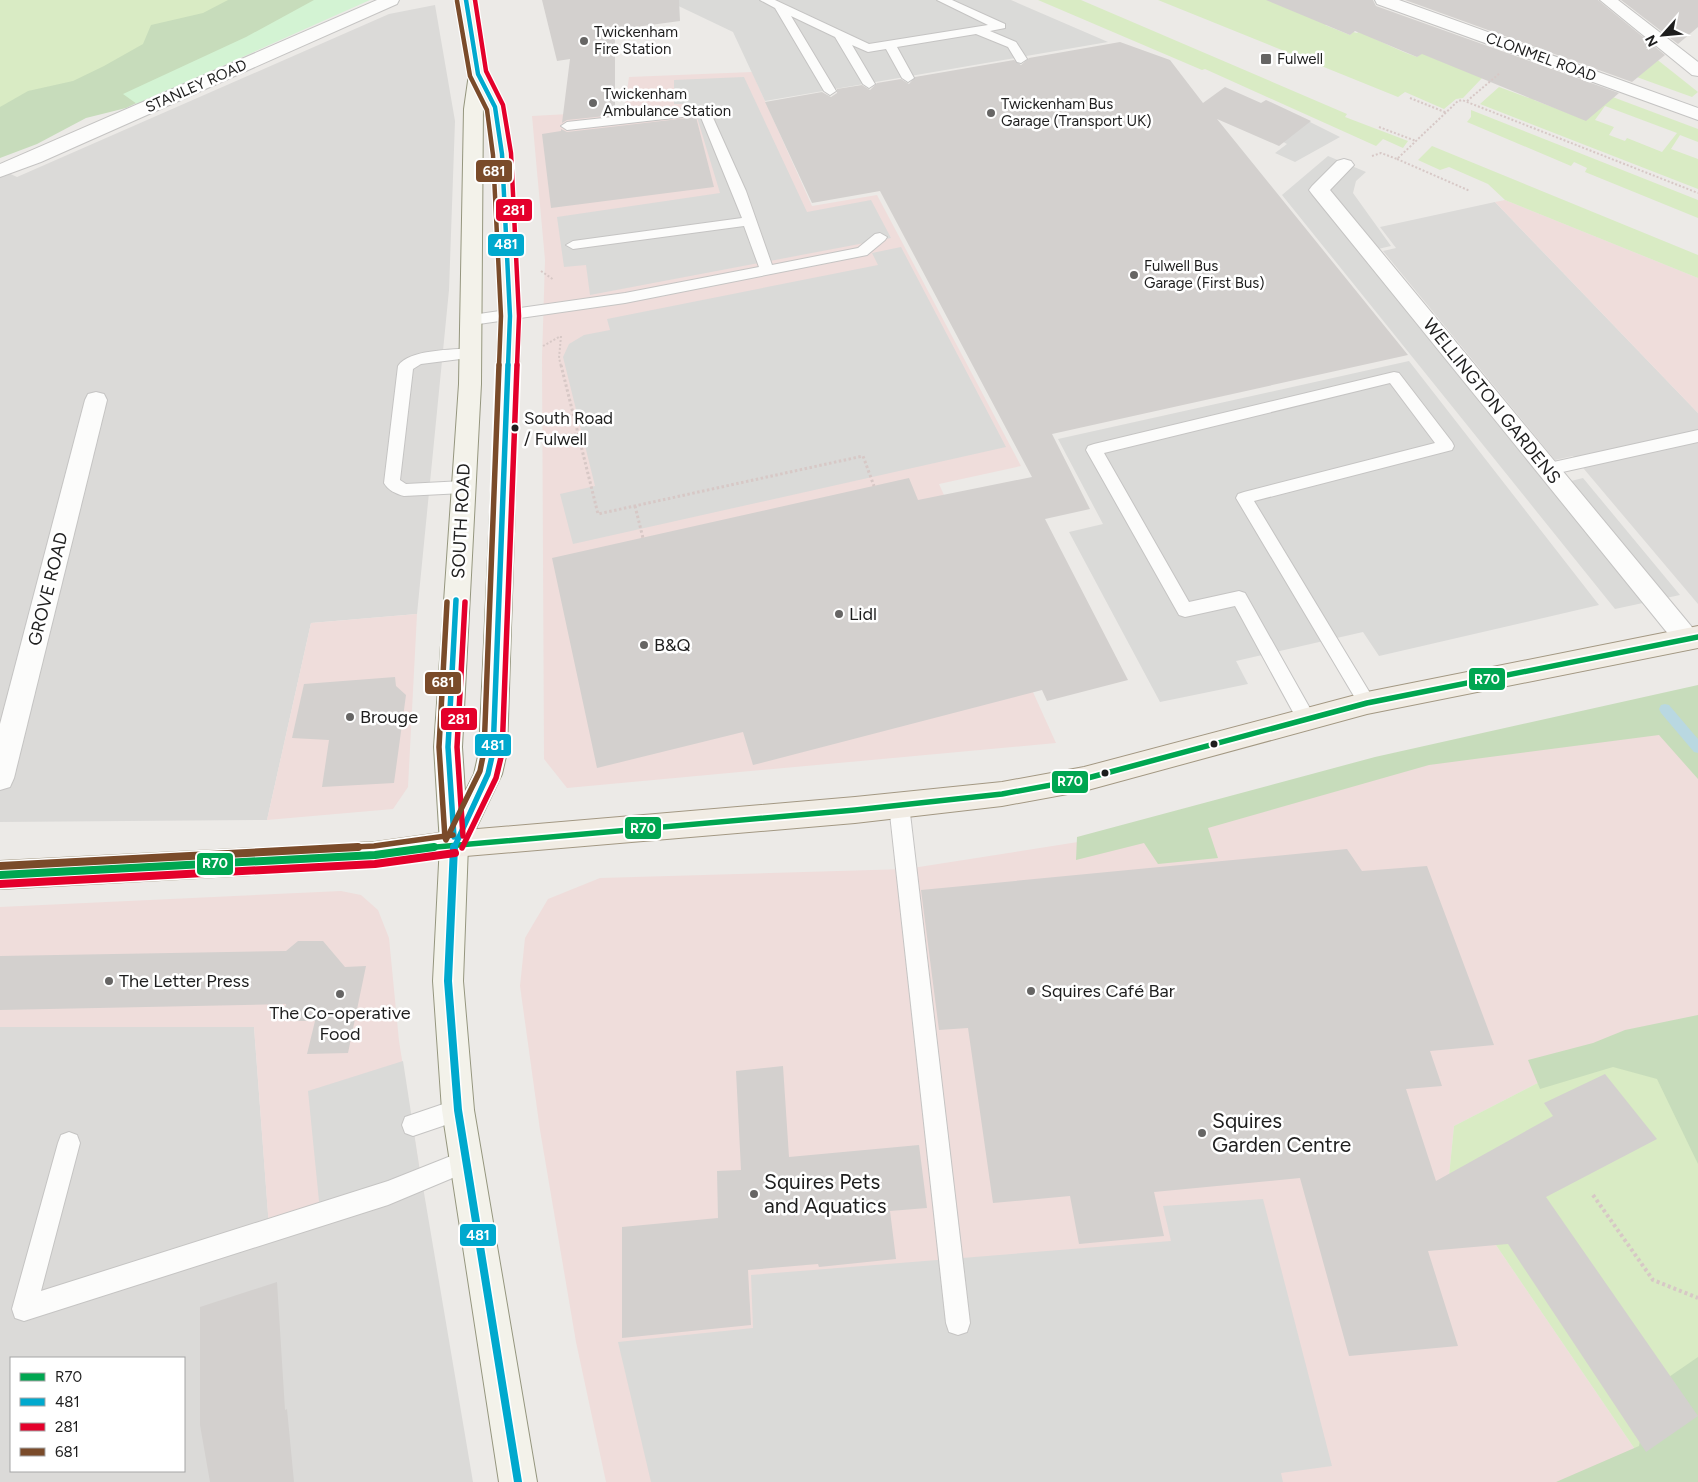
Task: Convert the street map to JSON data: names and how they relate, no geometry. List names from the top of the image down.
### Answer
{
  "streets": {
    "main road": ["SOUTH ROAD"],
    "street": [
      "CLONMEL ROAD",
      "STANLEY ROAD",
      "WELLINGTON GARDENS",
      "GROVE ROAD"
    ]
  },
  "places": {
    "other": [
      "Twickenham Fire Station",
      "Twickenham Ambulance Station",
      "Twickenham Bus Garage (Transport UK)",
      "Fulwell Bus Garage (First Bus)",
      "South Road / Fulwell",
      "Lidl",
      "B&Q",
      "Brouge",
      "The Letter Press",
      "Squires Café Bar",
      "The Co-operative Food",
      "Squires Garden Centre",
      "Squires Pets and Aquatics"
    ],
    "transit": ["Fulwell"]
  },
  "lines": [
    "transit line 481",
    "transit line 281",
    "transit line 681",
    "transit line R70"
  ],
  "legend": [
    "R70",
    "481",
    "281",
    "681"
  ],
  "north": "bottom left"
}
